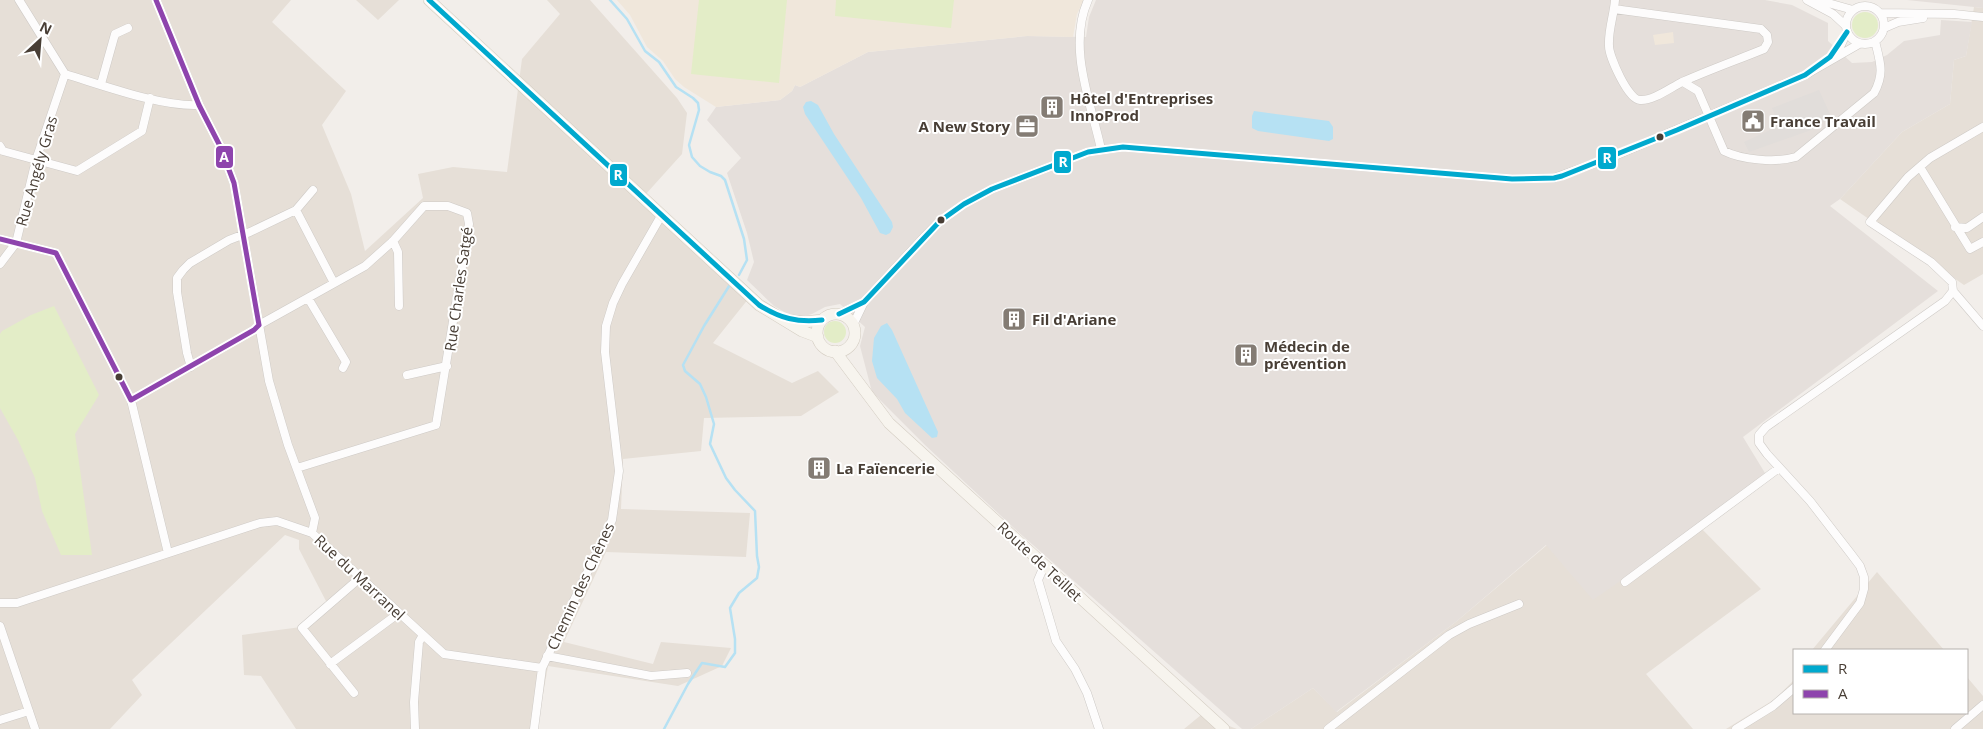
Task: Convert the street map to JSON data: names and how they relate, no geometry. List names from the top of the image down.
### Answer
{
  "streets": {
    "main road": ["Route de Teillet"],
    "street": [
      "Rue Angély Gras",
      "Rue Charles Satgé",
      "Rue du Marranel",
      "Chemin des Chênes"
    ]
  },
  "crossings": [
    ["Rue du Marranel", "Chemin des Chênes"]
  ],
  "places": {
    "building": [
      "Hôtel d'Entreprises InnoProd",
      "Fil d'Ariane",
      "Médecin de prévention",
      "La Faïencerie"
    ],
    "public building": ["France Travail"],
    "office": ["A New Story"]
  },
  "lines": ["transit line R", "transit line A"],
  "legend": ["R", "A"],
  "north": "top right"
}
